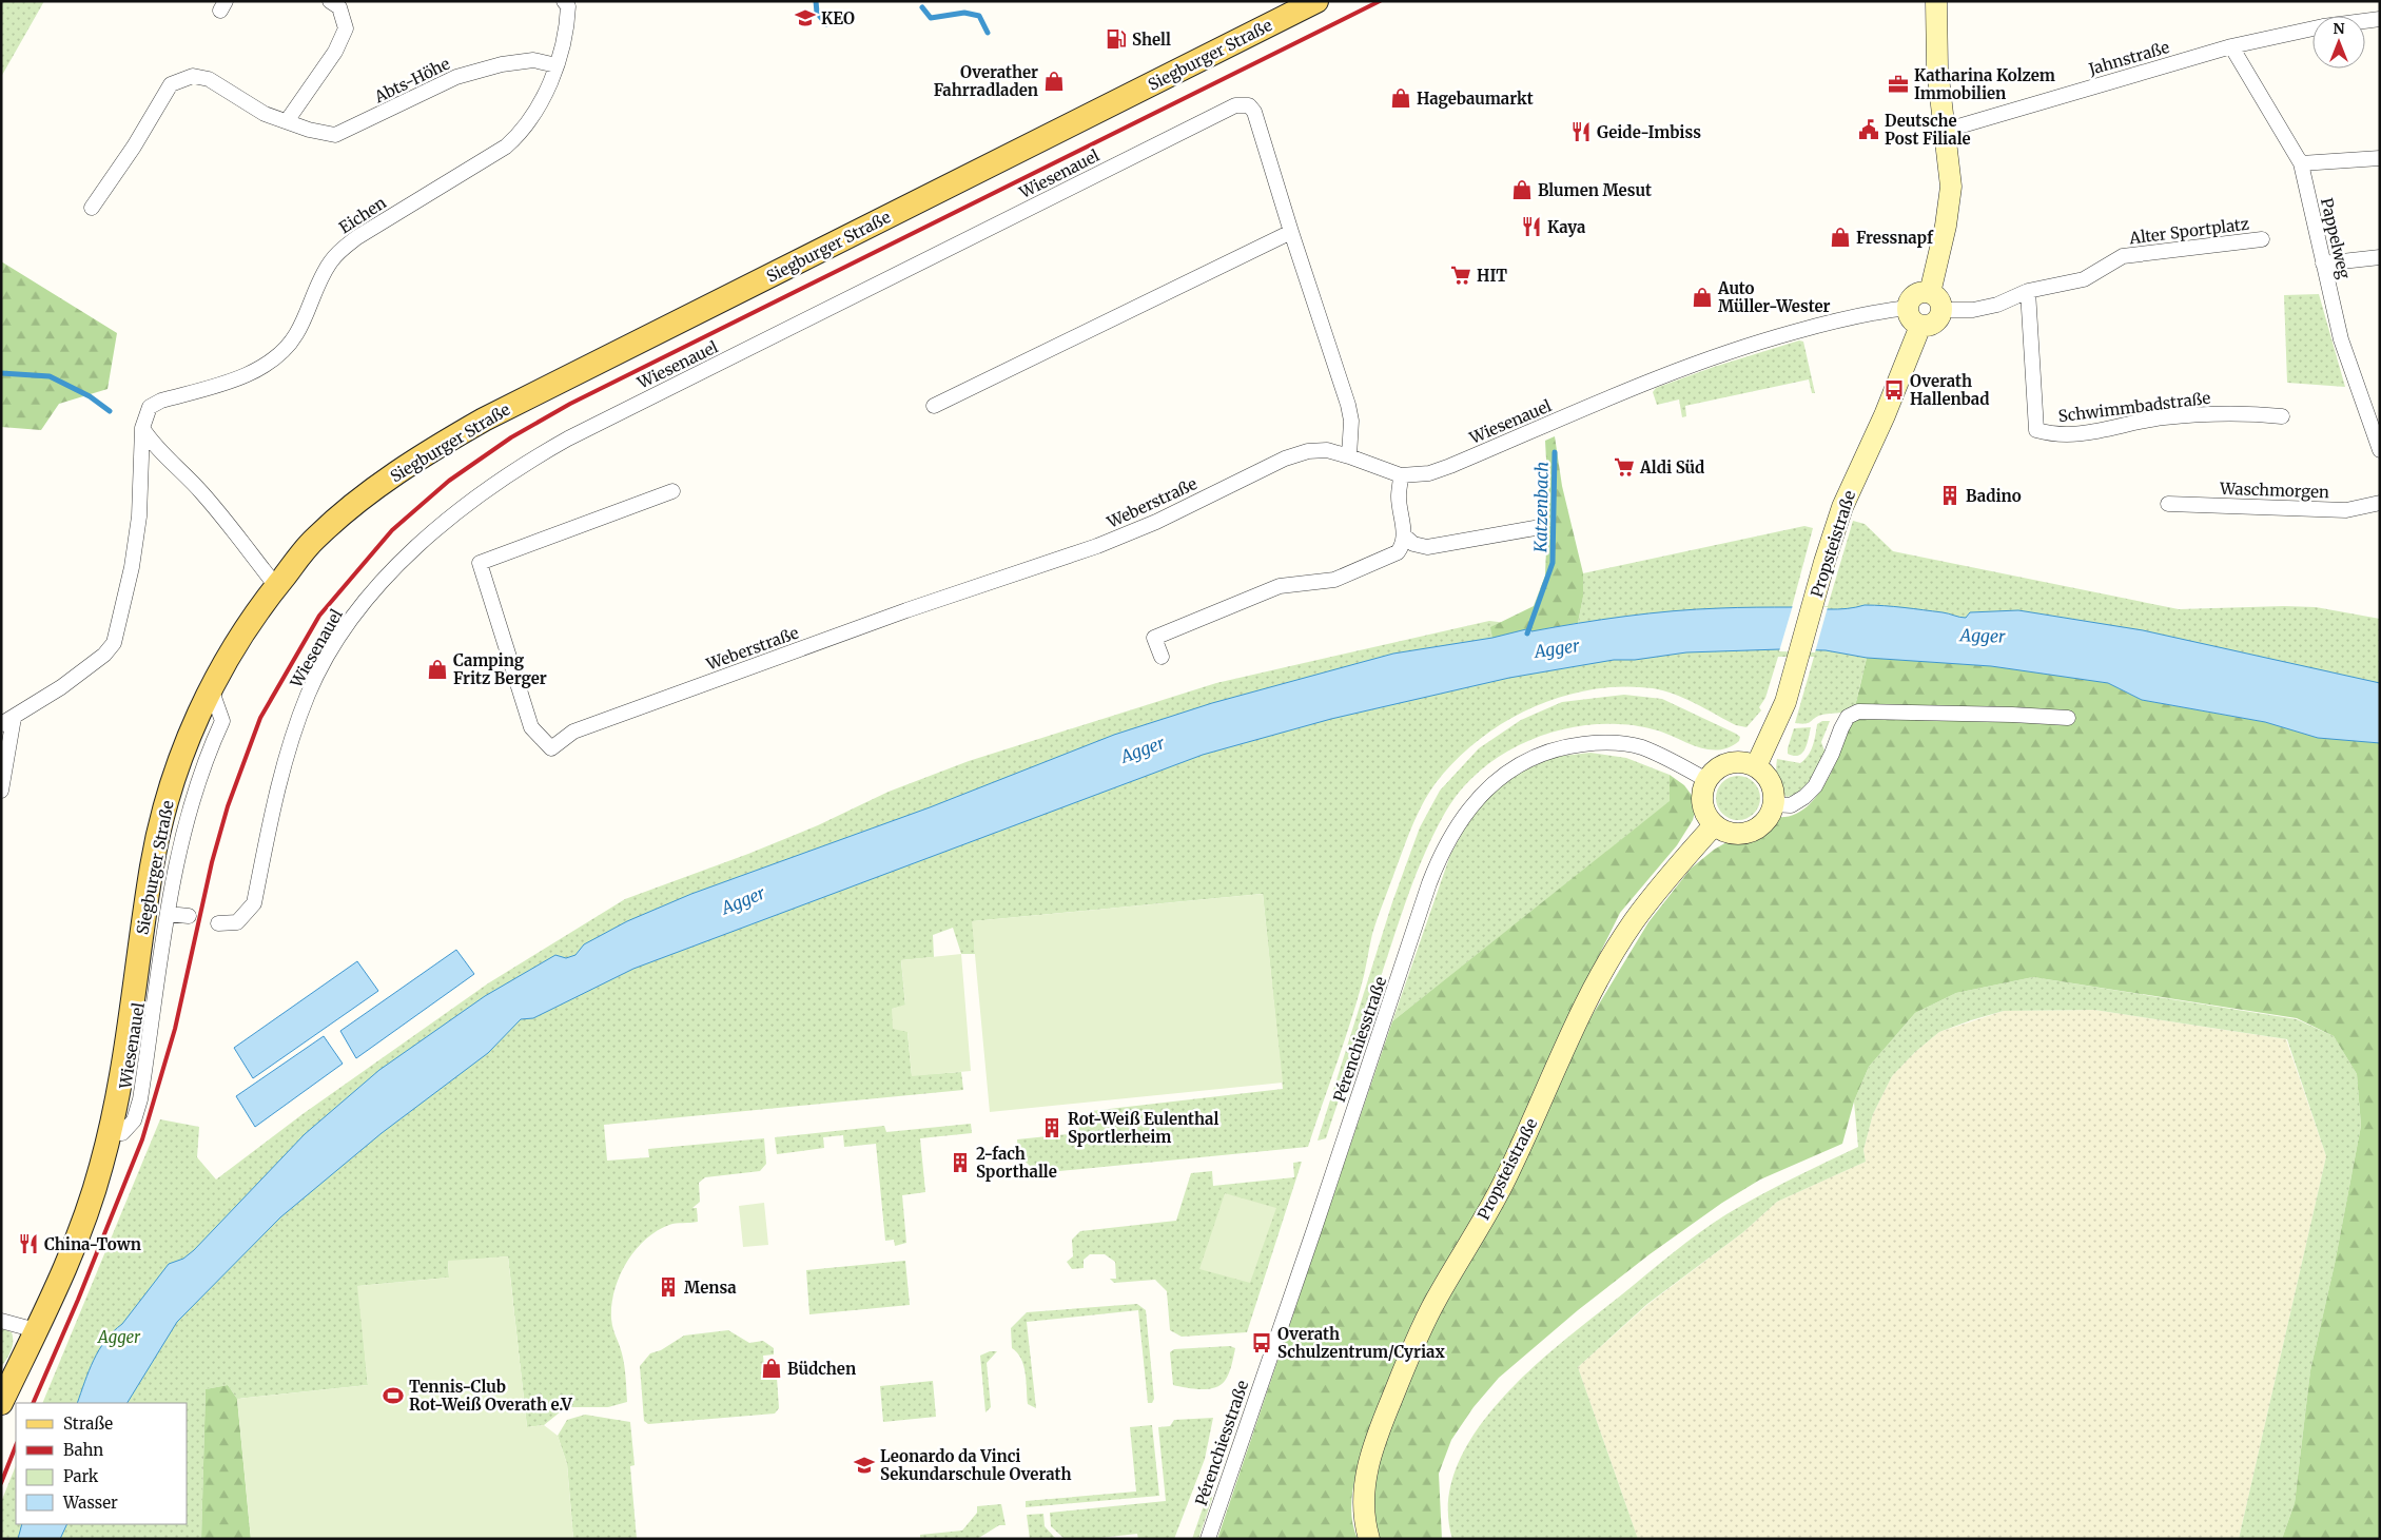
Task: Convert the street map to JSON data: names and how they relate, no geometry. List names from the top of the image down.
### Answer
{
  "streets": {
    "main road": ["Siegburger Straße"],
    "street": [
      "Jahnstraße",
      "Abts-Höhe",
      "Wiesenauel",
      "Eichen",
      "Alter Sportplatz",
      "Pappelweg",
      "Schwimmbadstraße",
      "Waschmorgen",
      "Weberstraße",
      "Propsteistraße",
      "Pérenchiesstraße"
    ]
  },
  "crossings": [
    ["Siegburger Straße", "Wiesenauel"],
    ["Jahnstraße", "Pappelweg"],
    ["Abts-Höhe", "Eichen"],
    ["Wiesenauel", "Alter Sportplatz"],
    ["Wiesenauel", "Weberstraße"],
    ["Wiesenauel", "Propsteistraße"],
    ["Alter Sportplatz", "Schwimmbadstraße"],
    ["Alter Sportplatz", "Propsteistraße"],
    ["Propsteistraße", "Pérenchiesstraße"]
  ],
  "water": ["Katzenbach", "Agger"],
  "parks": ["Agger"],
  "places": {
    "school or university": ["KEO", "Leonardo da Vinci Sekundarschule Overath"],
    "fuel station": ["Shell"],
    "shop": [
      "Overather Fahrradladen",
      "Hagebaumarkt",
      "Blumen Mesut",
      "Fressnapf",
      "Auto Müller-Wester",
      "Camping Fritz Berger",
      "Büdchen"
    ],
    "office": ["Katharina Kolzem Immobilien"],
    "public building": ["Deutsche Post Filiale"],
    "restaurant": ["Geide-Imbiss", "Kaya", "China-Town"],
    "supermarket": ["HIT", "Aldi Süd"],
    "bus stop": ["Overath Hallenbad", "Overath Schulzentrum/Cyriax"],
    "building": [
      "Badino",
      "Rot-Weiß Eulenthal Sportlerheim",
      "2-fach Sporthalle",
      "Mensa"
    ],
    "sports": ["Tennis-Club Rot-Weiß Overath e.V"]
  },
  "legend": [
    "Straße",
    "Bahn",
    "Park",
    "Wasser"
  ],
  "north": "top"
}
